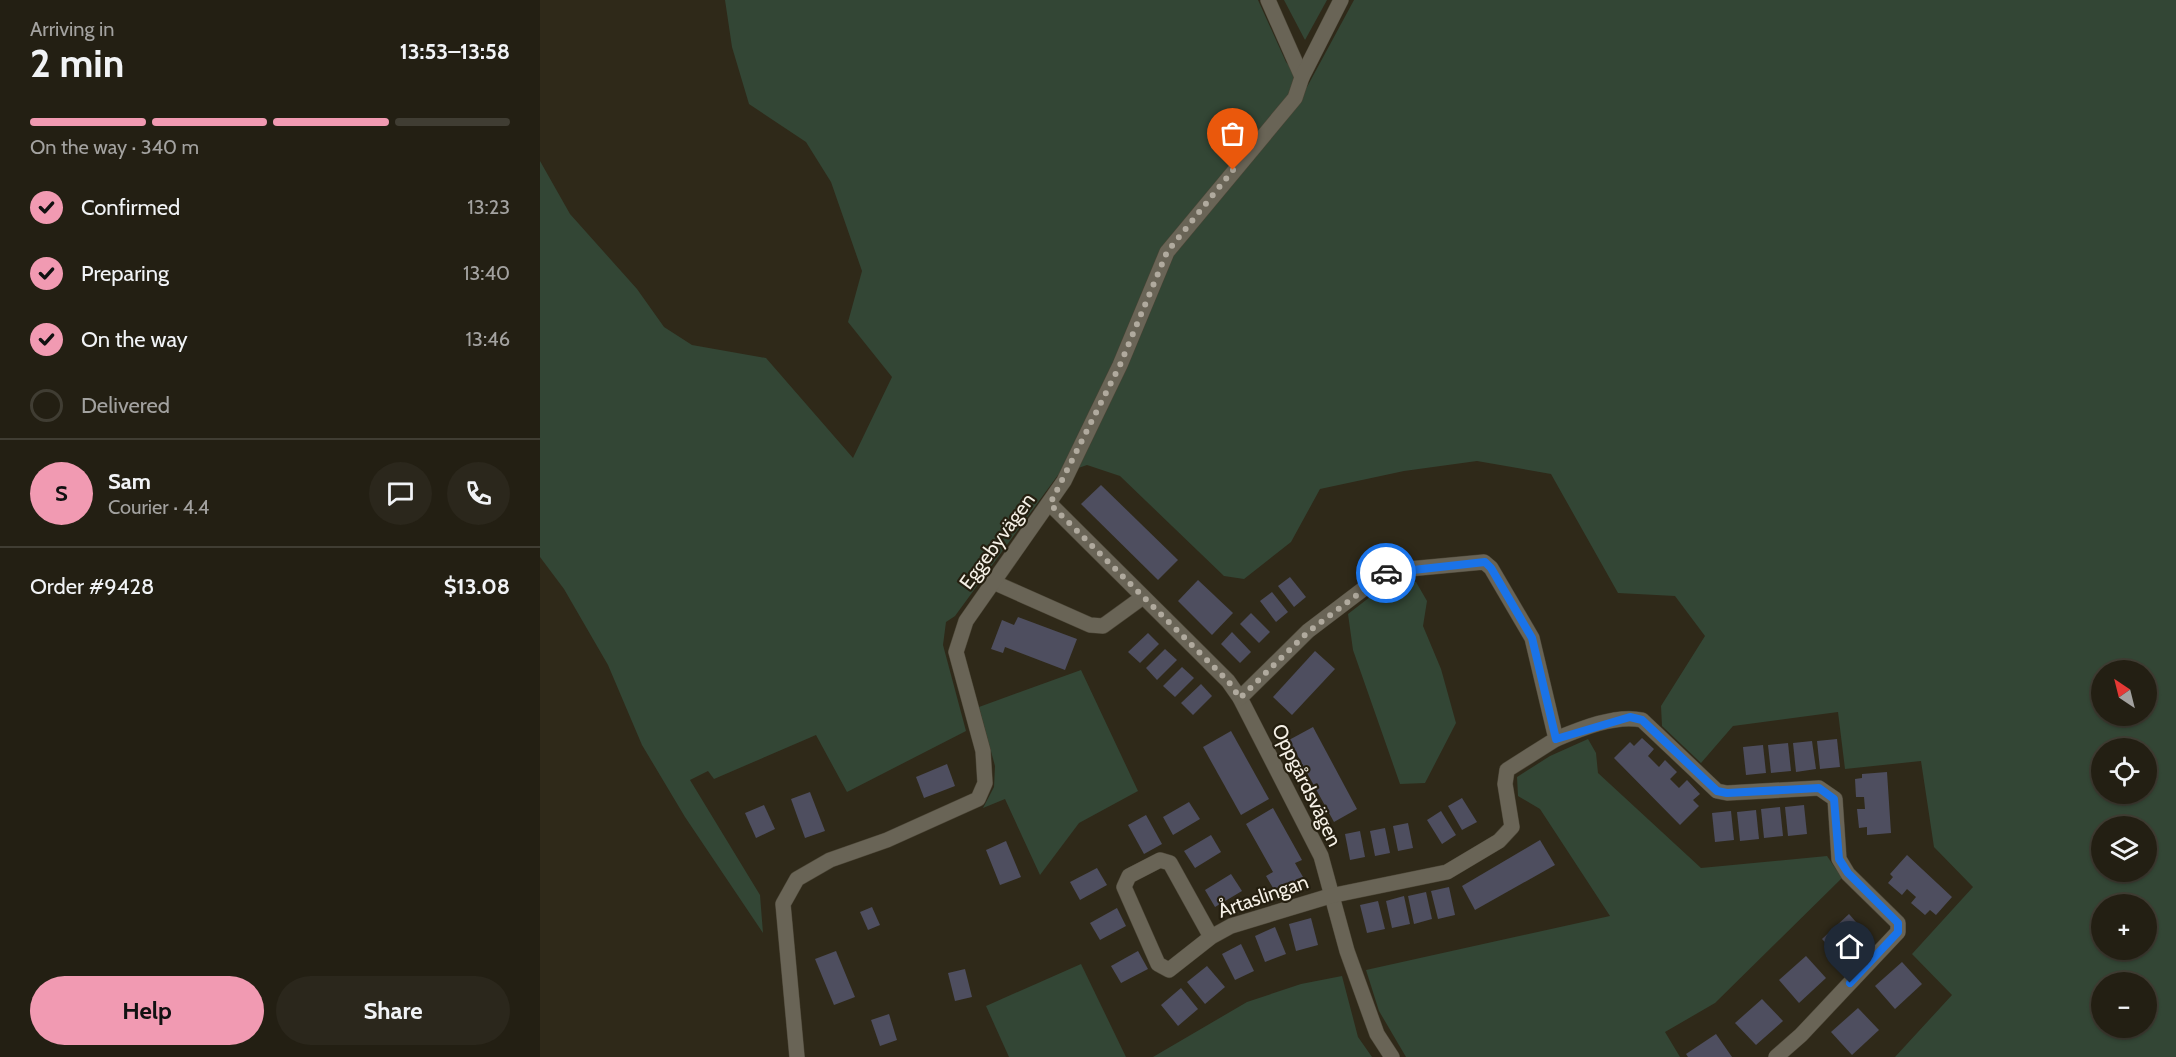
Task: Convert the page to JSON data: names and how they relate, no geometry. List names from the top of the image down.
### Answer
{
  "streets": {
    "street": ["Eggebyvägen", "Oppgårdsvägen", "Årtaslingan"]
  },
  "crossings": [
    ["Eggebyvägen", "Oppgårdsvägen"],
    ["Oppgårdsvägen", "Årtaslingan"]
  ],
  "north": "top left",
  "page": {
    "heading": ["2 min", "Arriving in", "13:53–13:58"],
    "panel": [
      "Sam",
      "Courier · 4.4",
      "Order #9428",
      "$13.08"
    ],
    "bar": "On the way · 340 m",
    "list": [
      ["Confirmed", "13:23"],
      ["Preparing", "13:40"],
      ["On the way", "13:46"],
      "Delivered"
    ],
    "round": "S",
    "map_buttons": ["+", "−"],
    "buttons": ["Help", "Share"]
  }
}
